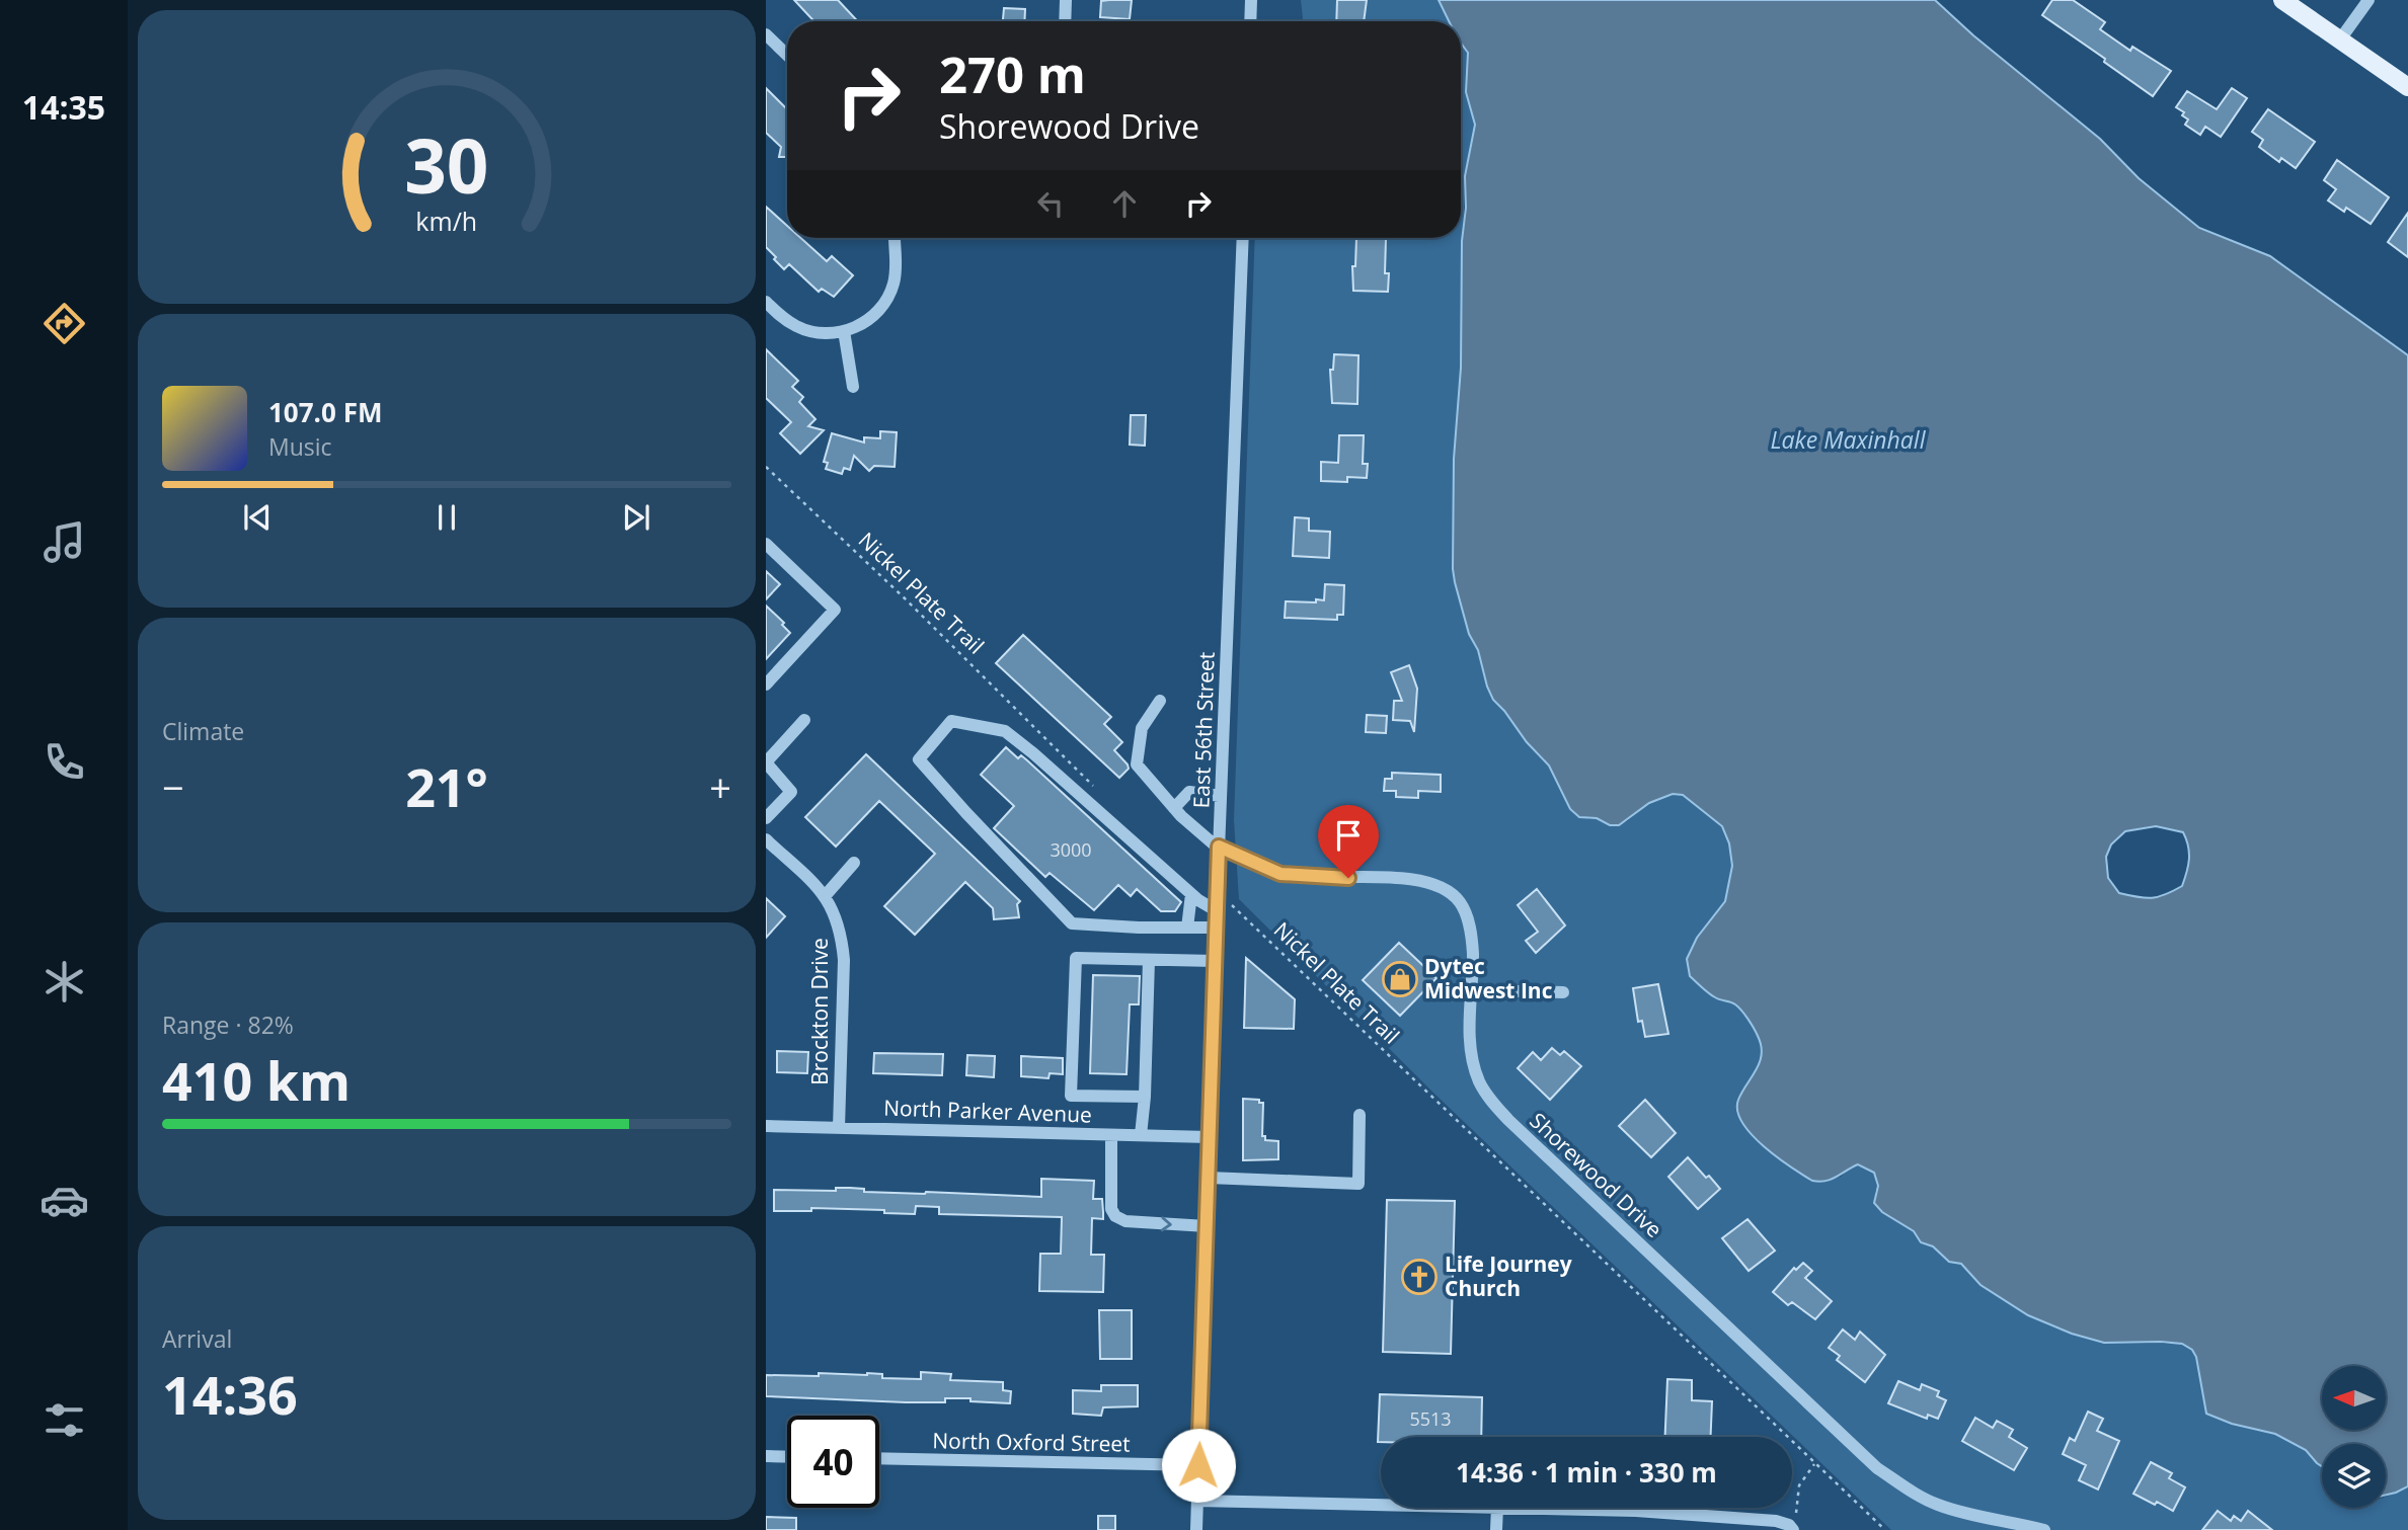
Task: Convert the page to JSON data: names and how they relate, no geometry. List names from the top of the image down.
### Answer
{
  "streets": {
    "street": [
      "East 56th Street",
      "Brockton Drive",
      "North Parker Avenue",
      "Shorewood Drive",
      "North Oxford Street"
    ],
    "path": ["Nickel Plate Trail"]
  },
  "crossings": [
    ["Nickel Plate Trail", "East 56th Street"],
    ["East 56th Street", "North Parker Avenue"],
    ["East 56th Street", "Shorewood Drive"],
    ["East 56th Street", "North Oxford Street"],
    ["Brockton Drive", "North Parker Avenue"]
  ],
  "water": ["Lake Maxinhall"],
  "places": {
    "shop": ["Dytec Midwest Inc"],
    "church": ["Life Journey Church"]
  },
  "house_numbers": ["3000", "5513"],
  "north": "left",
  "page": {
    "tabs": "14:35",
    "turn": ["270 m", "Shorewood Drive"],
    "song": ["107.0 FM", "Music"],
    "tile": [
      "Climate",
      ["Range · 82%", "410 km"],
      ["Arrival", "14:36"]
    ],
    "heat": ["−", "21°", "+"],
    "limit": "40",
    "trip": "14:36 · 1 min · 330 m",
    "gauge": ["30", "km/h"]
  }
}
